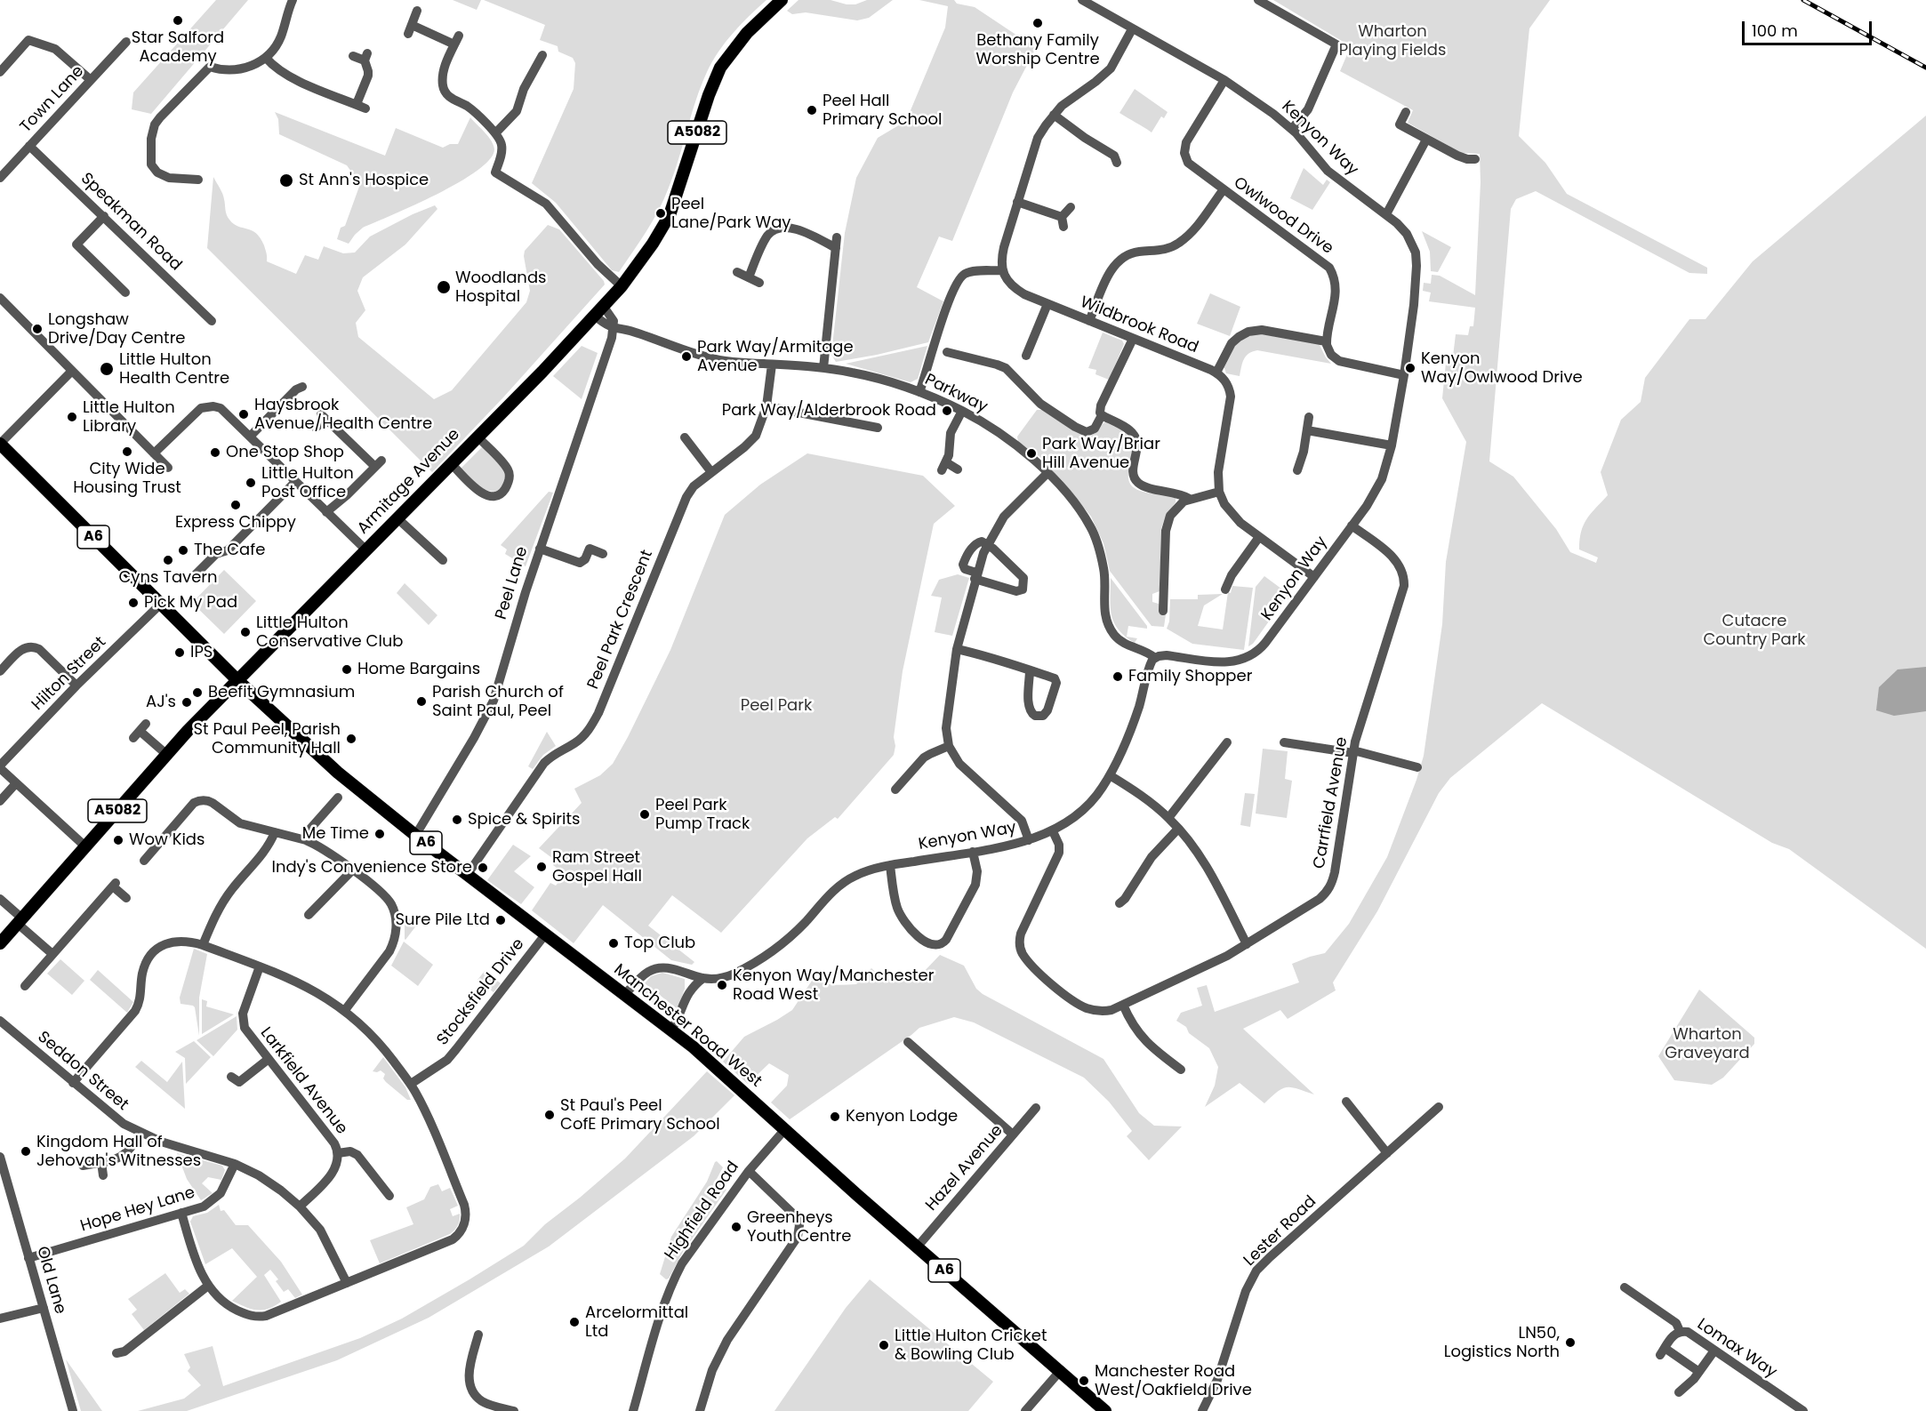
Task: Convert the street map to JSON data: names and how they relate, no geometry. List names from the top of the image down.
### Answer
{
  "streets": {
    "main road": [
      "A5082",
      "Armitage Avenue",
      "A6",
      "Manchester Road West"
    ],
    "street": [
      "Town Lane",
      "Kenyon Way",
      "Owlwood Drive",
      "Speakman Road",
      "Wildbrook Road",
      "Parkway",
      "Peel Lane",
      "Peel Park Crescent",
      "Hilton Street",
      "Carrfield Avenue",
      "Stocksfield Drive",
      "Seddon Street",
      "Larkfield Avenue",
      "Hazel Avenue",
      "Hope Hey Lane",
      "Highfield Road",
      "Lester Road",
      "Old Lane",
      "Lomax Way"
    ]
  },
  "crossings": [
    ["Town Lane", "Speakman Road"],
    ["A5082", "Armitage Avenue"],
    ["A5082", "A6"],
    ["A5082", "Manchester Road West"],
    ["Kenyon Way", "Owlwood Drive"],
    ["Kenyon Way", "Parkway"],
    ["Kenyon Way", "Carrfield Avenue"],
    ["Kenyon Way", "Manchester Road West"],
    ["Parkway", "Peel Lane"],
    ["Parkway", "Peel Park Crescent"],
    ["Armitage Avenue", "A6"],
    ["Armitage Avenue", "Manchester Road West"],
    ["A6", "Hilton Street"],
    ["A6", "Manchester Road West"],
    ["Peel Lane", "Manchester Road West"],
    ["Peel Park Crescent", "Manchester Road West"],
    ["Stocksfield Drive", "Manchester Road West"],
    ["Manchester Road West", "Hazel Avenue"],
    ["Manchester Road West", "Highfield Road"],
    ["Seddon Street", "Larkfield Avenue"],
    ["Seddon Street", "Hope Hey Lane"],
    ["Hope Hey Lane", "Old Lane"]
  ],
  "parks": [
    "Wharton Playing Fields",
    "Cutacre Country Park",
    "Peel Park",
    "Wharton Graveyard"
  ],
  "places": [
    "Star Salford Academy",
    "Bethany Family Worship Centre",
    "Peel Hall Primary School",
    "St Ann's Hospice",
    "Peel Lane/Park Way",
    "Woodlands Hospital",
    "Longshaw Drive/Day Centre",
    "Park Way/Armitage Avenue",
    "Kenyon Way/Owlwood Drive",
    "Little Hulton Health Centre",
    "Park Way/Alderbrook Road",
    "Haysbrook Avenue/Health Centre",
    "Little Hulton Library",
    "City Wide Housing Trust",
    "One Stop Shop",
    "Park Way/Briar Hill Avenue",
    "Little Hulton Post Office",
    "Express Chippy",
    "The Cafe",
    "Cyns Tavern",
    "Pick My Pad",
    "Little Hulton Conservative Club",
    "IPS",
    "Home Bargains",
    "Family Shopper",
    "Beefit Gymnasium",
    "Parish Church of Saint Paul, Peel",
    "AJ's",
    "St Paul Peel, Parish Community Hall",
    "Peel Park Pump Track",
    "Spice & Spirits",
    "Me Time",
    "Wow Kids",
    "Ram Street Gospel Hall",
    "Indy's Convenience Store",
    "Sure Pile Ltd",
    "Top Club",
    "Kenyon Way/Manchester Road West",
    "St Paul's Peel CofE Primary School",
    "Kenyon Lodge",
    "Kingdom Hall of Jehovah's Witnesses",
    "Greenheys Youth Centre",
    "Arcelormittal Ltd",
    "LN50, Logistics North",
    "Little Hulton Cricket & Bowling Club",
    "Manchester Road West/Oakfield Drive"
  ],
  "scale_bar": "100 m"
}
